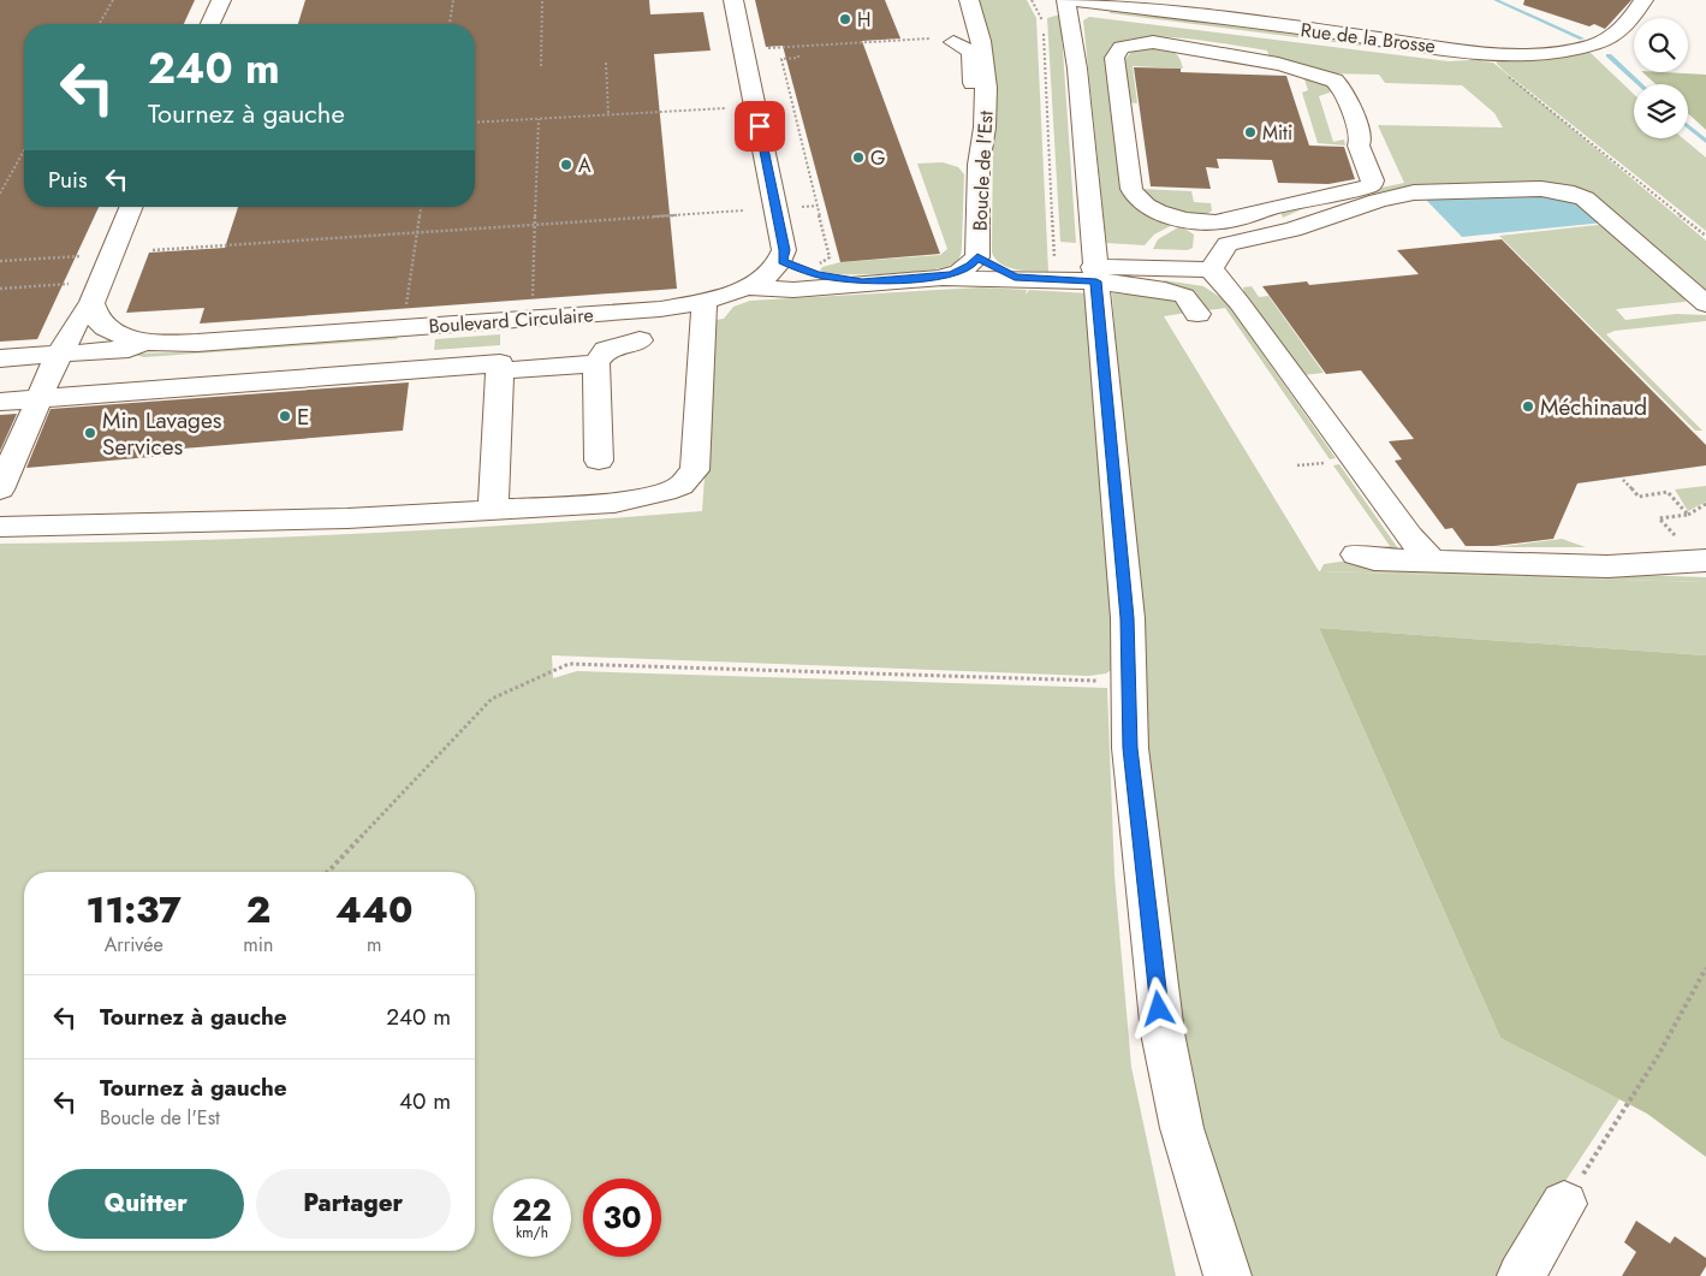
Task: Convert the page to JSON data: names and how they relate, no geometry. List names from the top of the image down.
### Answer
{
  "streets": {
    "street": ["Rue de la Brosse", "Boucle de l'Est", "Boulevard Circulaire"]
  },
  "crossings": [
    ["Boucle de l'Est", "Boulevard Circulaire"]
  ],
  "places": [
    "H",
    "Miti",
    "G",
    "A",
    "Méchinaud",
    "E",
    "Min Lavages Services"
  ],
  "page": {
    "turn": ["240 m", "Tournez à gauche"],
    "then": "Puis",
    "eta": [
      "11:37",
      "Arrivée",
      "2",
      "min",
      "440",
      "m"
    ],
    "list": [
      {
        "name": "Tournez à gauche",
        "value": "240 m"
      },
      {
        "name": "Tournez à gauche",
        "note": "Boucle de l'Est",
        "value": "40 m"
      }
    ],
    "buttons": ["Quitter", "Partager"],
    "speed": "22 km/h",
    "limit": "30"
  }
}
